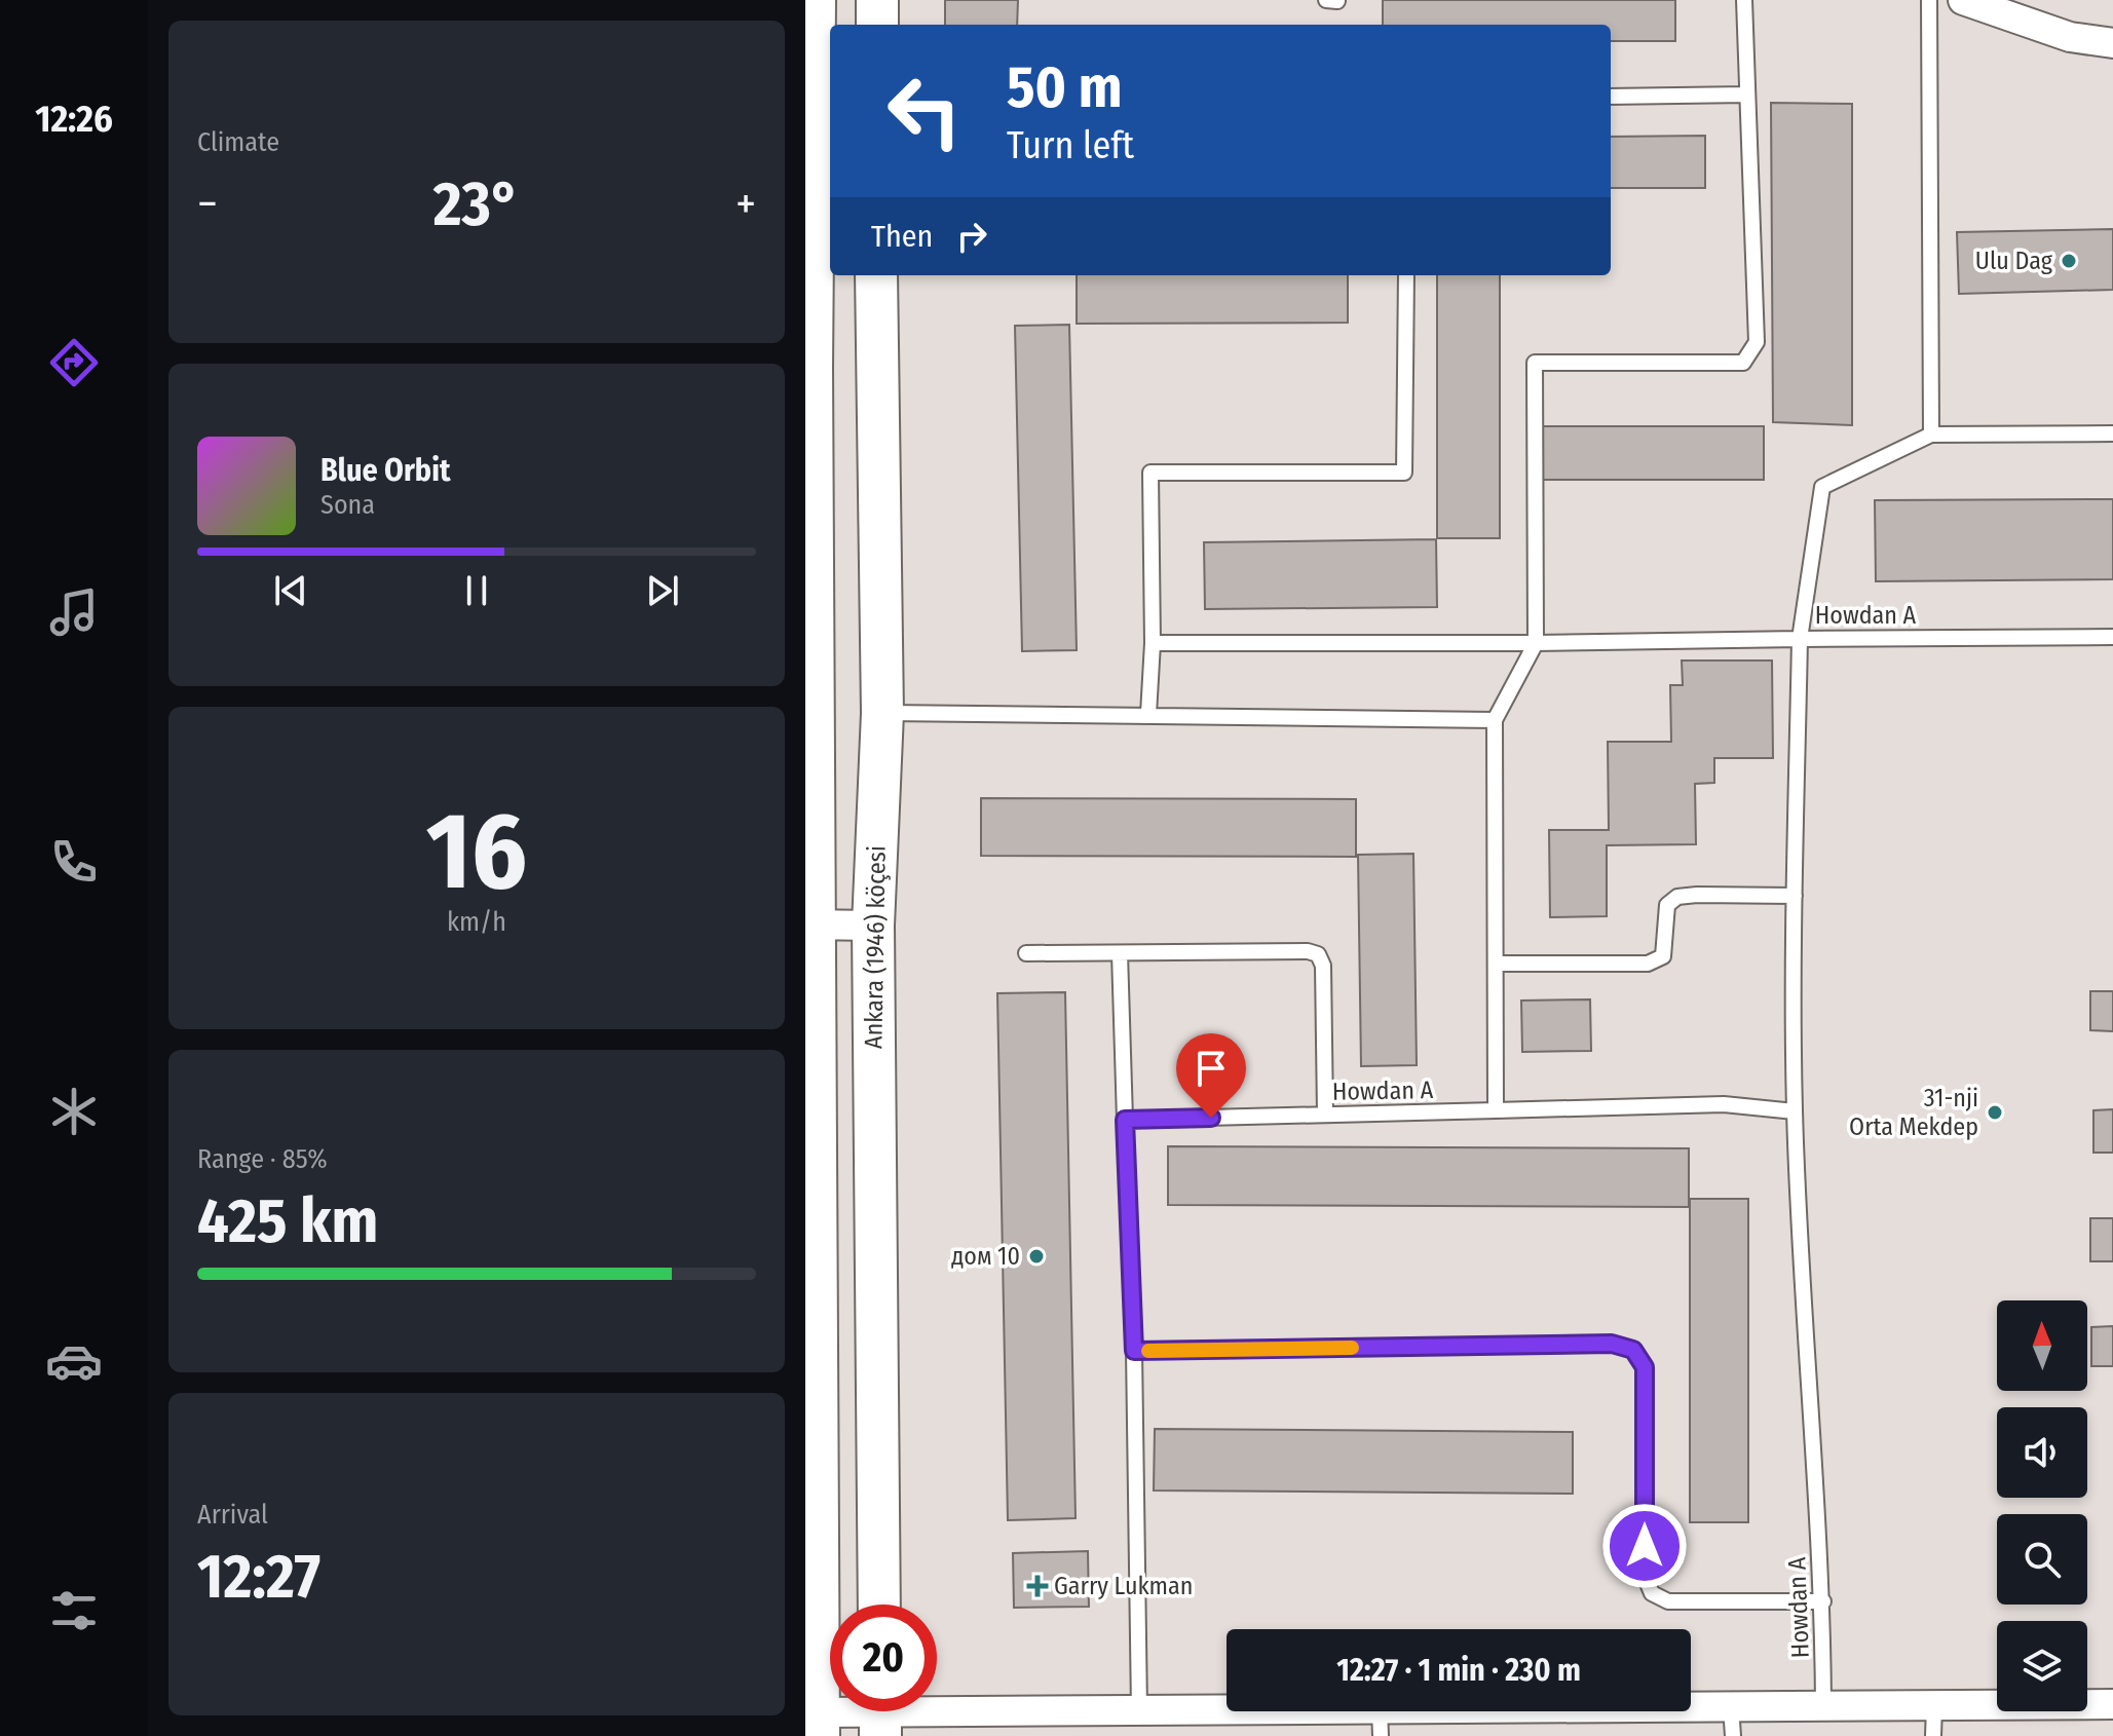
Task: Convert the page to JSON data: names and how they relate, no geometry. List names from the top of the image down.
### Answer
{
  "streets": {
    "main road": ["Ankara (1946) köçesi"],
    "lane": ["Howdan A"]
  },
  "places": {
    "other": ["Ulu Dag", "31-nji Orta Mekdep", "дом 10"],
    "health": ["Garry Lukman"]
  },
  "north": "top",
  "page": {
    "tabs": "12:26",
    "tile": [
      "Climate",
      ["16", "km/h"],
      ["Range · 85%", "425 km"],
      ["Arrival", "12:27"]
    ],
    "turn": ["50 m", "Turn left"],
    "heat": ["−", "23°", "+"],
    "then": "Then",
    "song": ["Blue Orbit", "Sona"],
    "limit": "20",
    "trip": "12:27 · 1 min · 230 m"
  }
}
